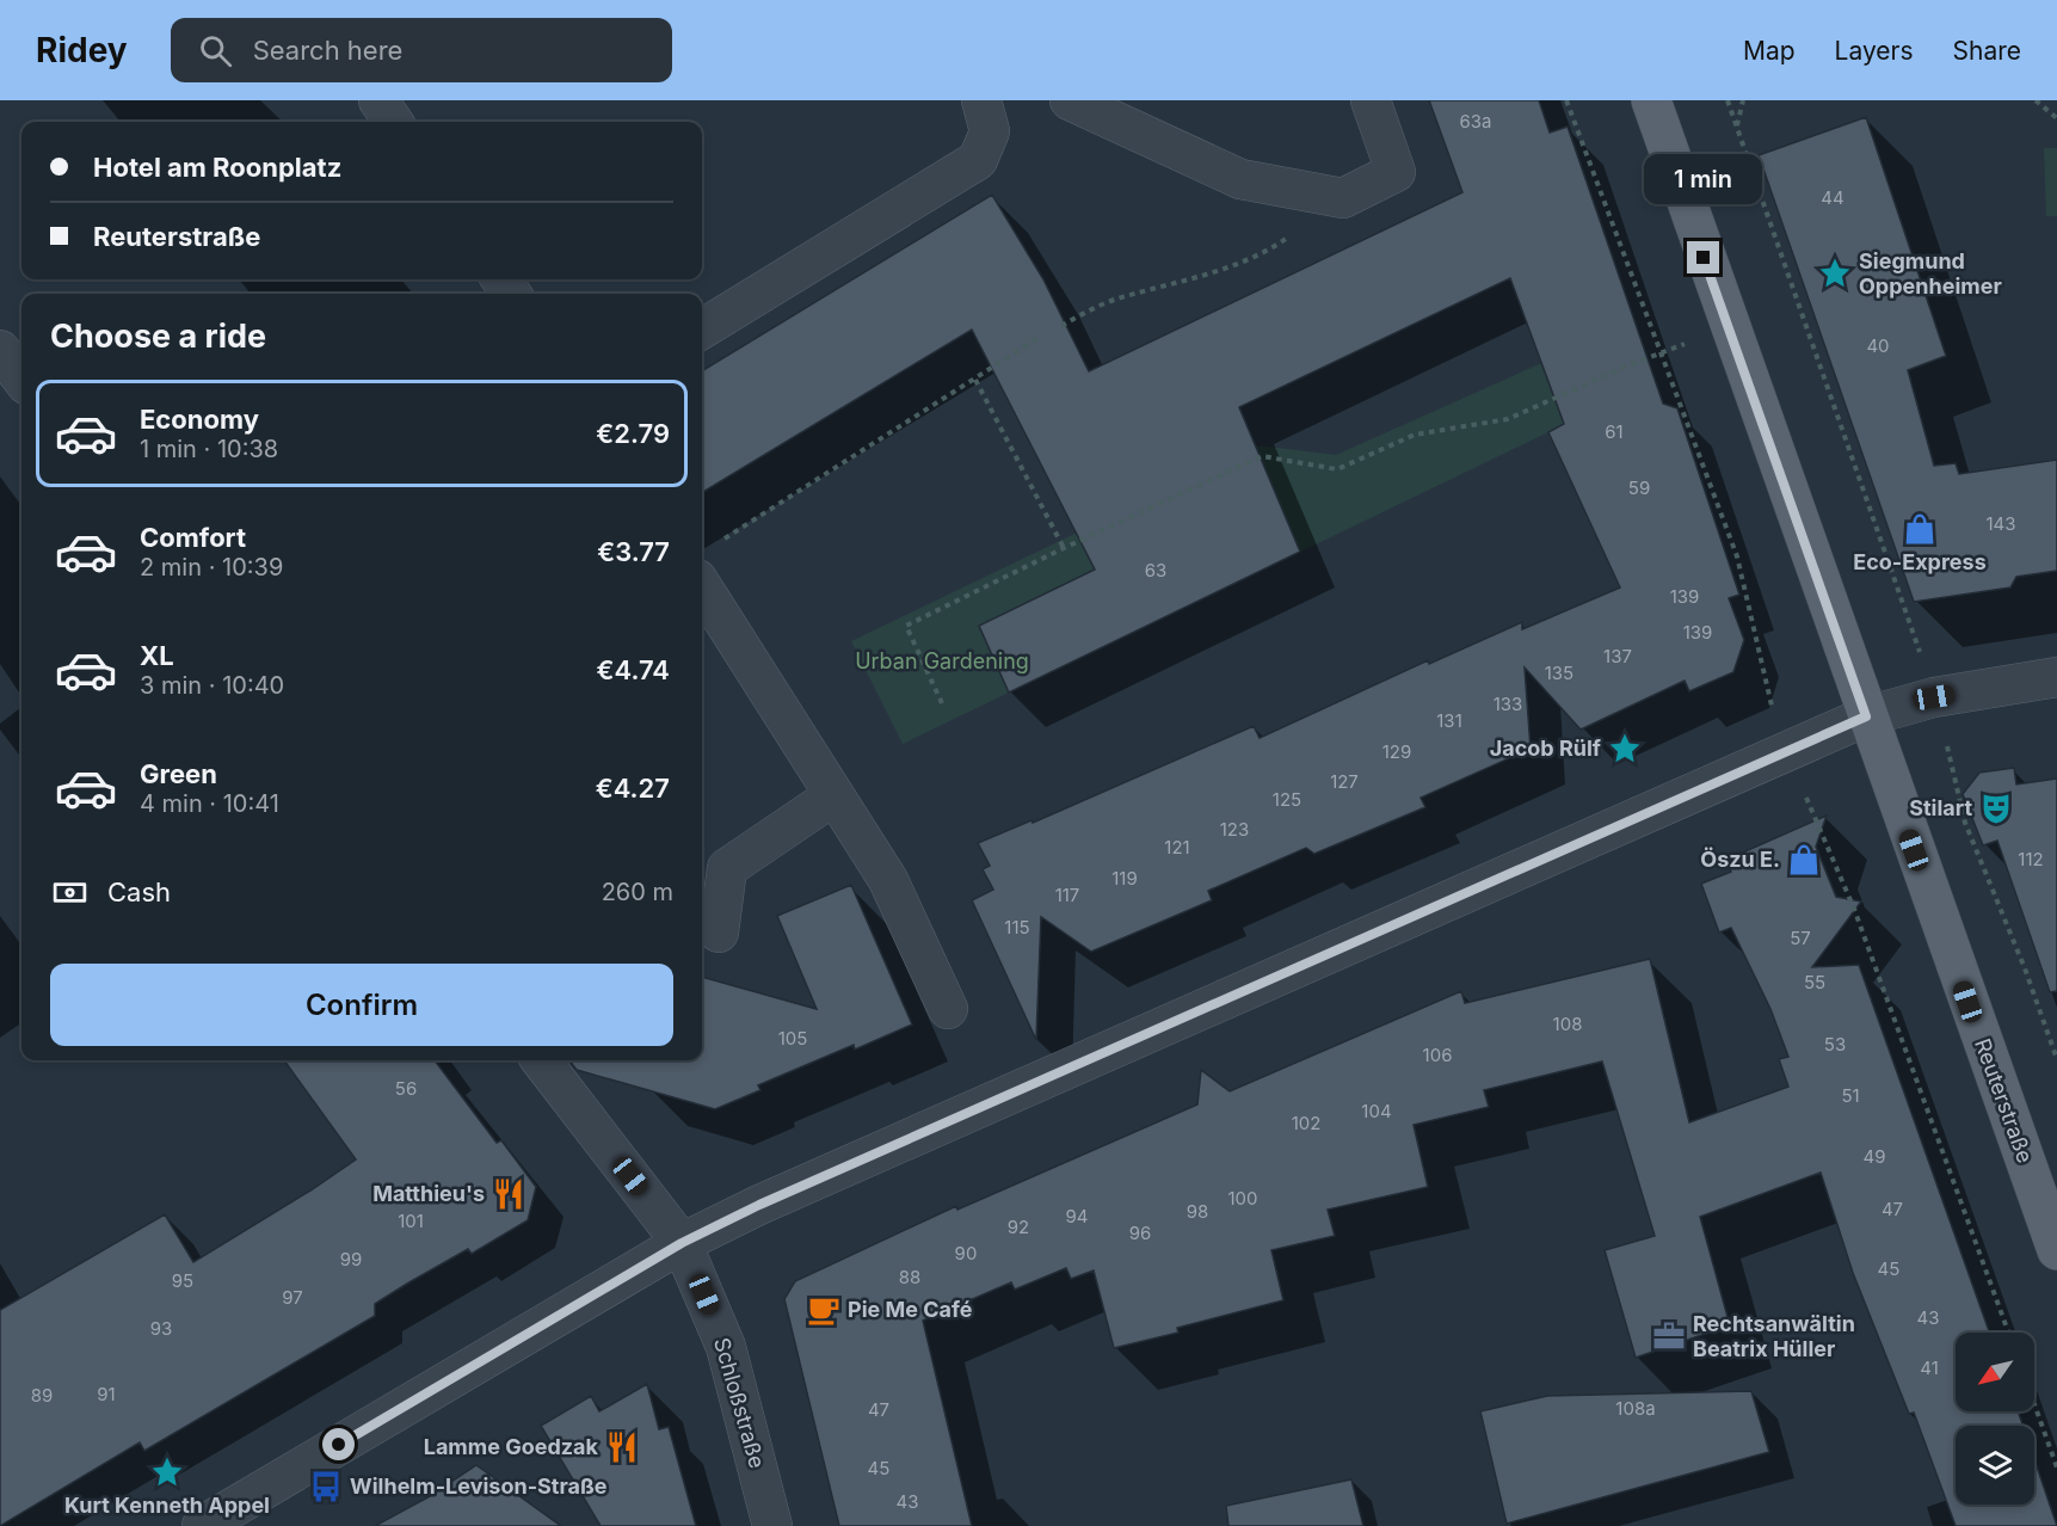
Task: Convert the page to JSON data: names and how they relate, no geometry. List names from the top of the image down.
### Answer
{
  "streets": {
    "main road": ["Reuterstraße"],
    "street": ["Schloßstraße"]
  },
  "parks": ["Urban Gardening"],
  "places": {
    "place": ["Siegmund Oppenheimer", "Jacob Rülf", "Kurt Kenneth Appel"],
    "shop": ["Eco-Express", "Öszu E."],
    "theatre": ["Stilart"],
    "restaurant": ["Matthieu's", "Lamme Goedzak"],
    "cafe": ["Pie Me Café"],
    "office": ["Rechtsanwältin Beatrix Hüller"],
    "bus stop": ["Wilhelm-Levison-Straße"]
  },
  "house_numbers": [
    "63a",
    "44",
    "40",
    "61",
    "59",
    "143",
    "63",
    "139",
    "139",
    "137",
    "135",
    "133",
    "131",
    "129",
    "127",
    "125",
    "123",
    "121",
    "112",
    "119",
    "117",
    "115",
    "57",
    "55",
    "108",
    "105",
    "53",
    "106",
    "56",
    "51",
    "104",
    "102",
    "49",
    "100",
    "47",
    "98",
    "94",
    "101",
    "92",
    "96",
    "90",
    "99",
    "45",
    "88",
    "95",
    "97",
    "43",
    "93",
    "41",
    "91",
    "89",
    "108a",
    "47",
    "45",
    "43"
  ],
  "north": "bottom left",
  "page": {
    "header": "Ridey",
    "search": "Search here",
    "nav": ["Map", "Layers", "Share"],
    "banner": ["Hotel am Roonplatz", "Reuterstraße"],
    "bubble": "1 min",
    "heading": "Choose a ride",
    "list": [
      {
        "name": "Economy",
        "note": "1 min · 10:38",
        "value": "€2.79"
      },
      {
        "name": "Comfort",
        "note": "2 min · 10:39",
        "value": "€3.77"
      },
      {
        "name": "XL",
        "note": "3 min · 10:40",
        "value": "€4.74"
      },
      {
        "name": "Green",
        "note": "4 min · 10:41",
        "value": "€4.27"
      }
    ],
    "pay": ["Cash", "260 m"],
    "buttons": "Confirm"
  }
}
